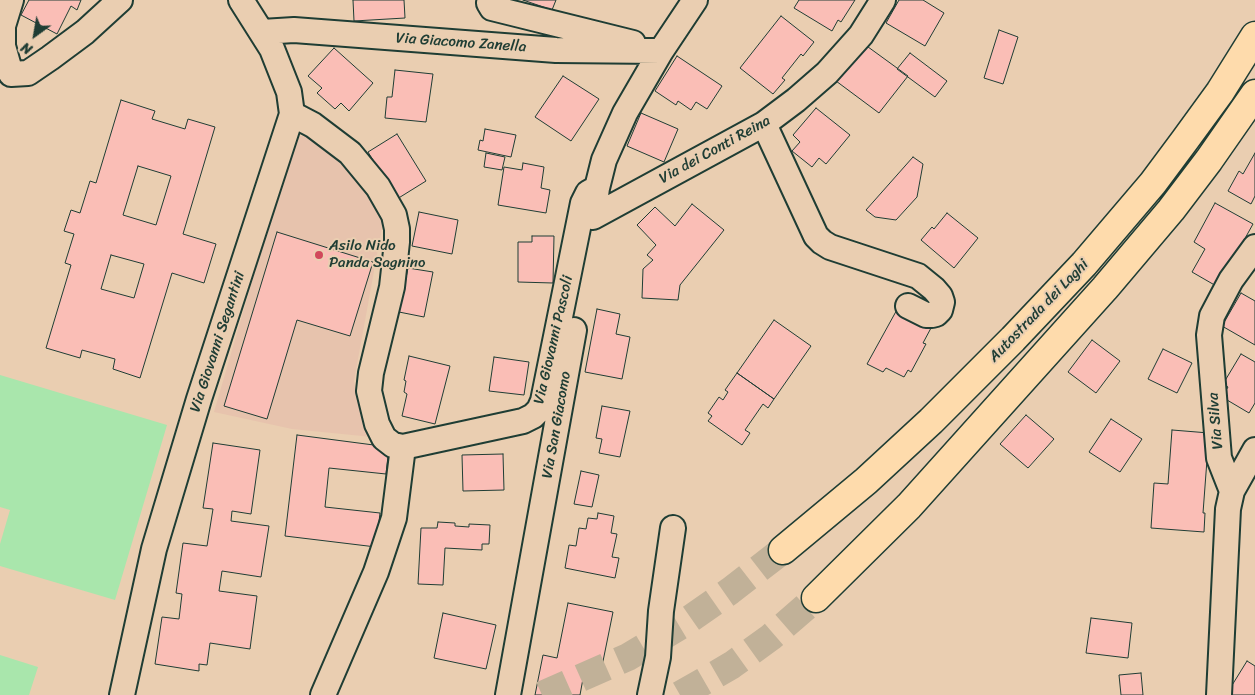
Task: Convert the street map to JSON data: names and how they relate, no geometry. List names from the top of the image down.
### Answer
{
  "streets": {
    "highway": ["Autostrada dei Laghi"],
    "street": [
      "Via Giacomo Zanella",
      "Via dei Conti Reina",
      "Via Giovanni Pascoli",
      "Via Giovanni Segantini",
      "Via Silva",
      "Via San Giacomo"
    ]
  },
  "crossings": [
    ["Via Giacomo Zanella", "Via Giovanni Segantini"],
    ["Via Giacomo Zanella", "Via San Giacomo"],
    ["Via dei Conti Reina", "Via San Giacomo"],
    ["Via Giovanni Pascoli", "Via San Giacomo"]
  ],
  "places": ["Asilo Nido Panda Sagnino"],
  "north": "bottom left"
}
